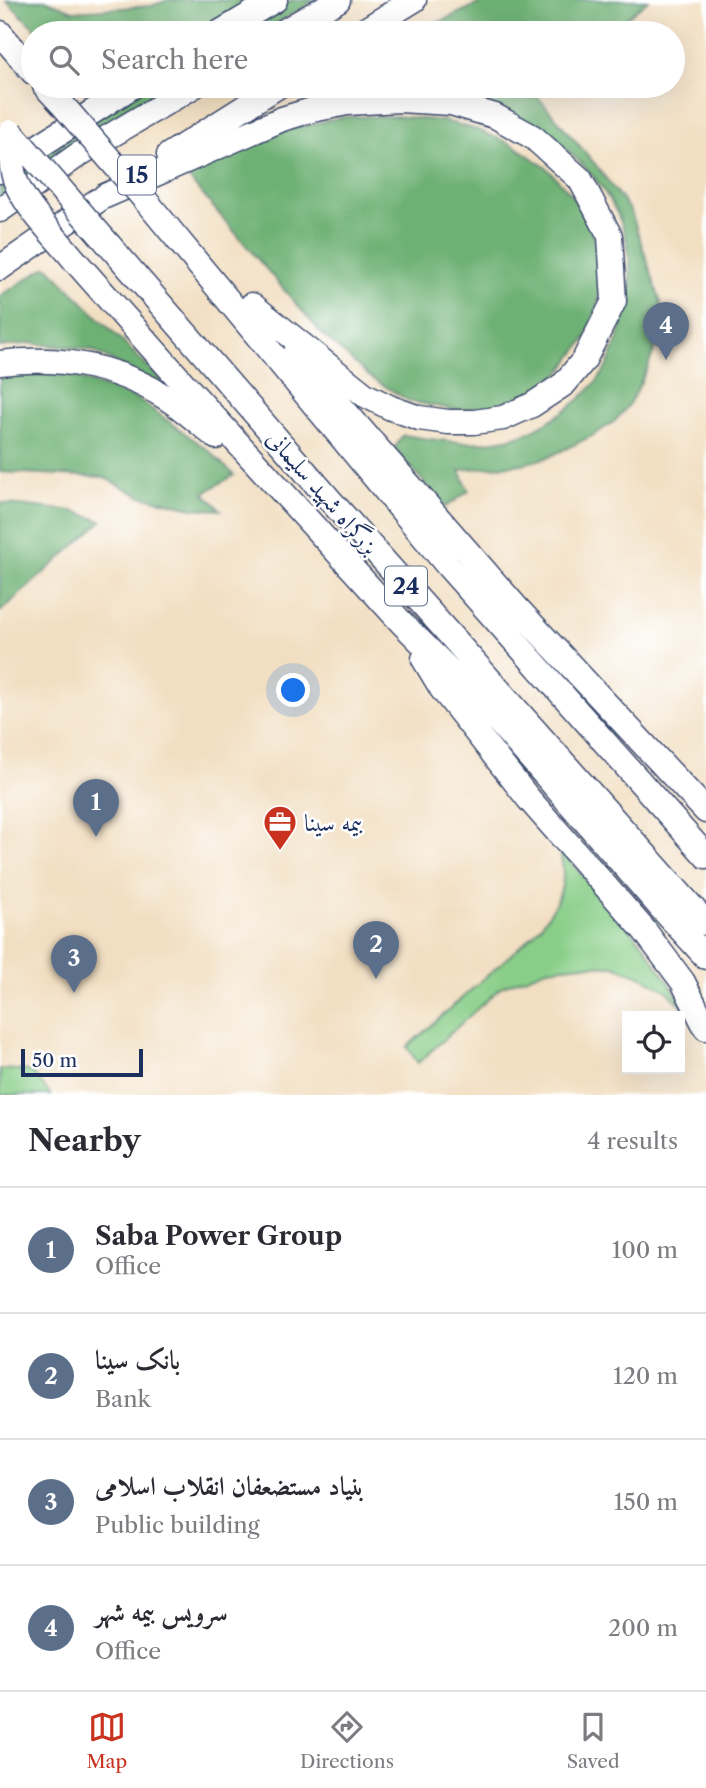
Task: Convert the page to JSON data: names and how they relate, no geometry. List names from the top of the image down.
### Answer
{
  "streets": {
    "highway": ["15", "بزرگراه شهید سلیمانی", "24"]
  },
  "places": {
    "office": ["بیمه سینا"]
  },
  "scale_bar": "50 m",
  "page": {
    "search": "Search here",
    "pins": [
      "4",
      "1",
      "2",
      "3"
    ],
    "scale": "50 m",
    "heading": ["Nearby", "4 results"],
    "list": [
      {
        "mark": "1",
        "name": "Saba Power Group",
        "note": "Office",
        "value": "100 m"
      },
      {
        "mark": "2",
        "name": "بانک سینا",
        "note": "Bank",
        "value": "120 m"
      },
      {
        "mark": "3",
        "name": "بنیاد مستضعفان انقلاب اسلامی",
        "note": "Public building",
        "value": "150 m"
      },
      {
        "mark": "4",
        "name": "سرویس بیمه شهر",
        "note": "Office",
        "value": "200 m"
      }
    ],
    "nav": ["Map", "Directions", "Saved"]
  }
}
